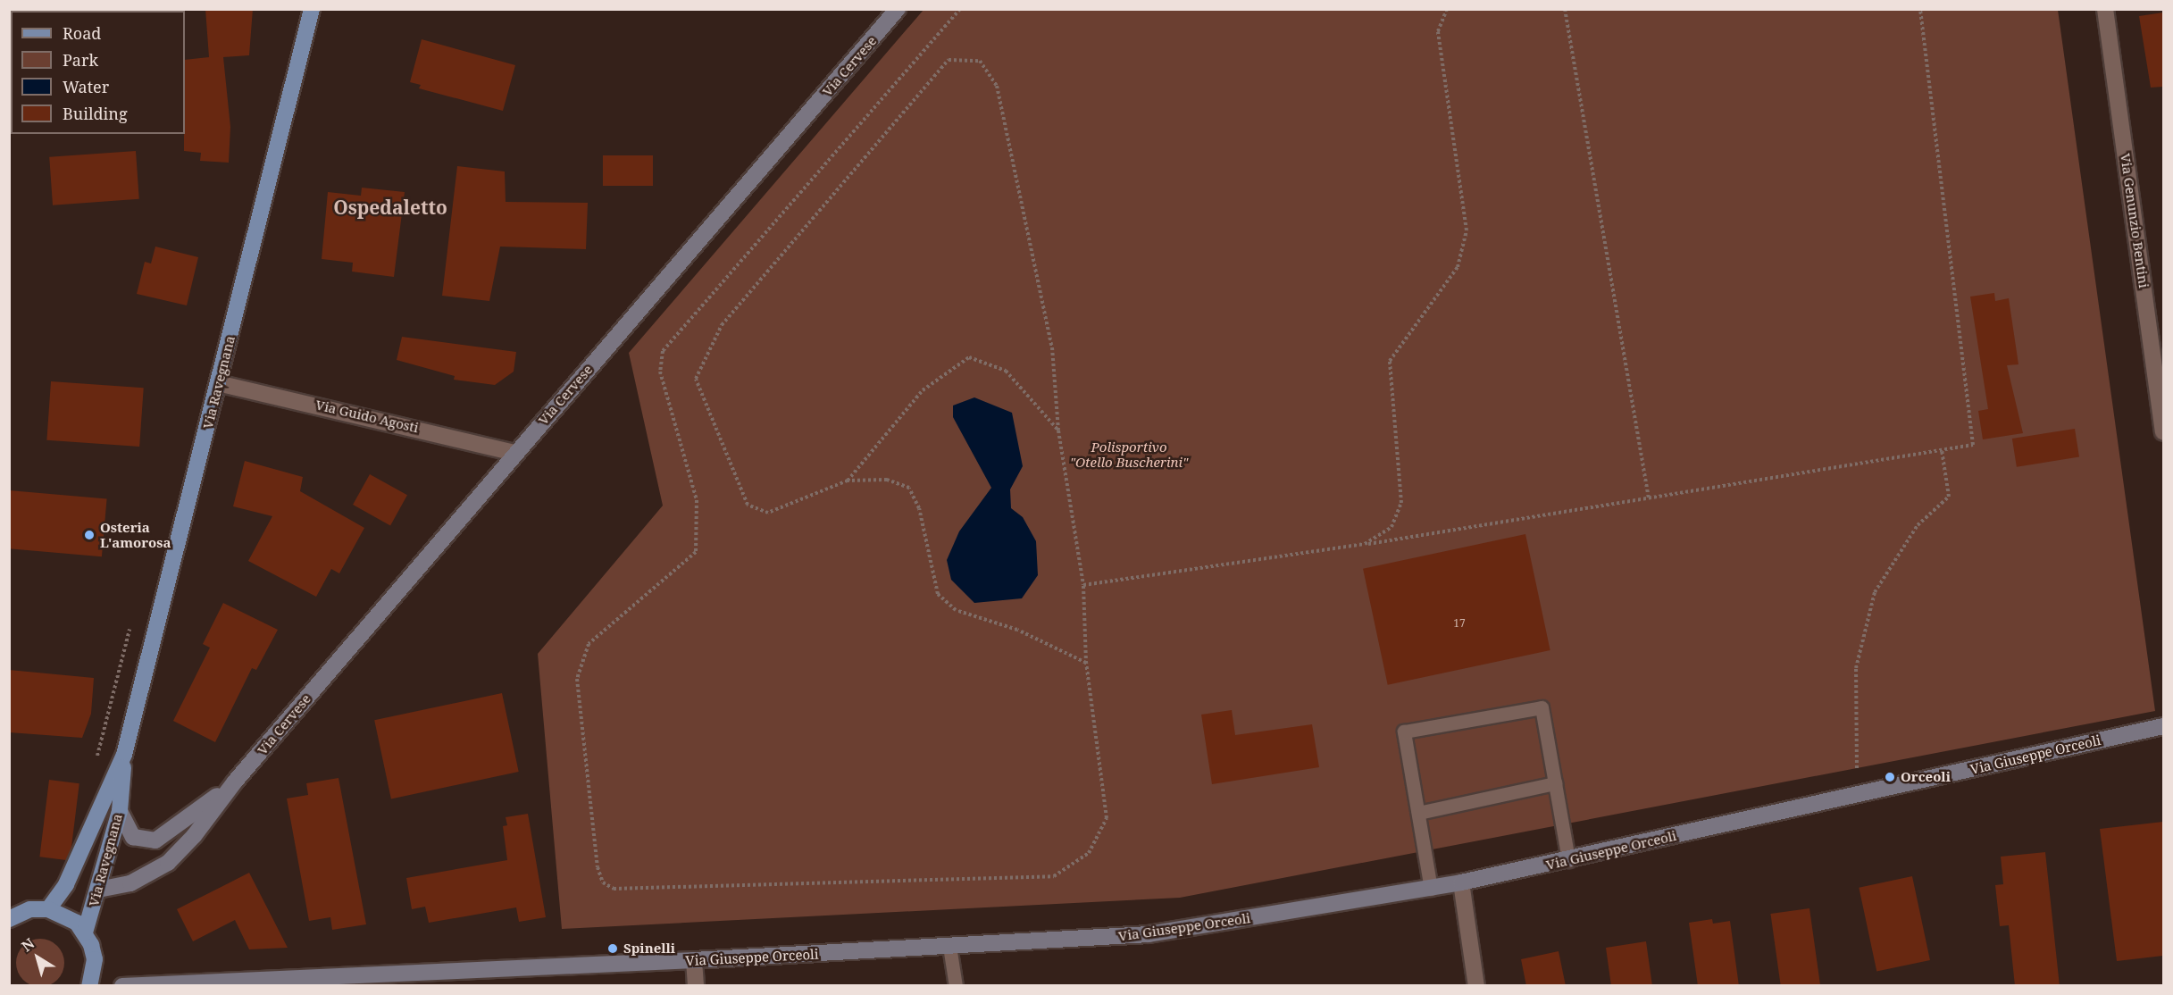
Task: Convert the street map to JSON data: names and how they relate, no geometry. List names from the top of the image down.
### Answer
{
  "streets": {
    "main road": ["Via Ravegnana"],
    "street": [
      "Via Cervese",
      "Via Genunzio Bentini",
      "Via Guido Agosti",
      "Via Giuseppe Orceoli"
    ]
  },
  "crossings": [
    ["Via Cervese", "Via Ravegnana"],
    ["Via Cervese", "Via Guido Agosti"],
    ["Via Ravegnana", "Via Guido Agosti"]
  ],
  "districts": ["Ospedaletto"],
  "parks": ["Polisportivo \"Otello Buscherini\""],
  "places": ["Osteria L'amorosa", "Orceoli", "Spinelli"],
  "house_numbers": ["17"],
  "legend": [
    "Road",
    "Park",
    "Water",
    "Building"
  ],
  "north": "top left"
}
